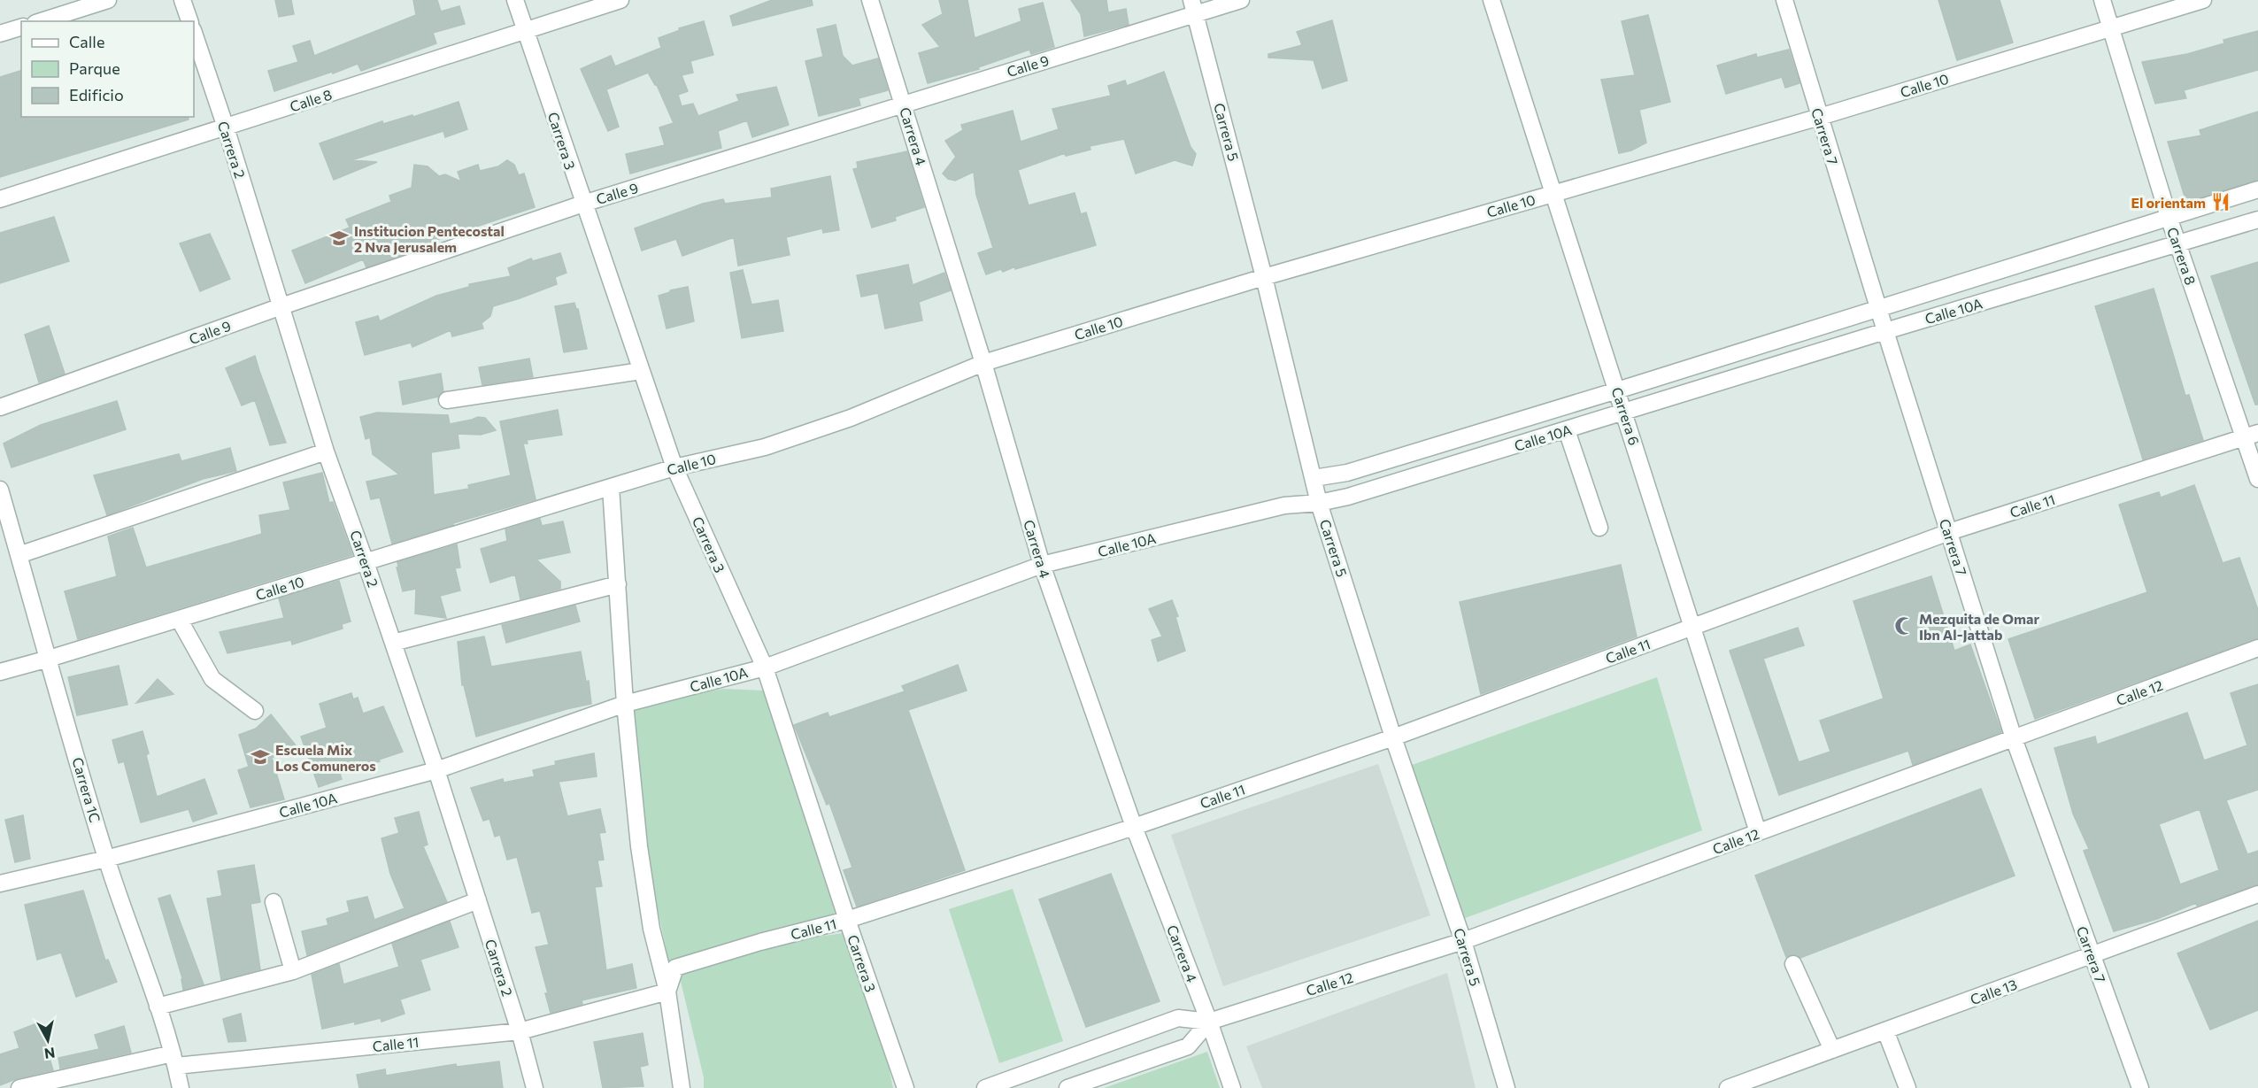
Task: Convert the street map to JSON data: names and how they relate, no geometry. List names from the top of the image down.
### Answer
{
  "streets": {
    "street": [
      "Calle 9",
      "Calle 10",
      "Calle 8",
      "Carrera 5",
      "Carrera 4",
      "Carrera 7",
      "Carrera 3",
      "Carrera 2",
      "Carrera 8",
      "Calle 10A",
      "Carrera 6",
      "Calle 11",
      "Calle 12",
      "Carrera 1C",
      "Calle 13"
    ]
  },
  "crossings": [
    ["Calle 9", "Carrera 5"],
    ["Calle 9", "Carrera 4"],
    ["Calle 9", "Carrera 3"],
    ["Calle 9", "Carrera 2"],
    ["Calle 10", "Carrera 5"],
    ["Calle 10", "Carrera 4"],
    ["Calle 10", "Carrera 7"],
    ["Calle 10", "Carrera 3"],
    ["Calle 10", "Carrera 2"],
    ["Calle 10", "Carrera 8"],
    ["Calle 10", "Carrera 6"],
    ["Calle 10", "Carrera 1C"],
    ["Calle 8", "Carrera 3"],
    ["Calle 8", "Carrera 2"],
    ["Carrera 5", "Calle 10A"],
    ["Carrera 5", "Calle 11"],
    ["Carrera 5", "Calle 12"],
    ["Carrera 4", "Calle 10A"],
    ["Carrera 4", "Calle 11"],
    ["Carrera 4", "Calle 12"],
    ["Carrera 7", "Calle 10A"],
    ["Carrera 7", "Calle 11"],
    ["Carrera 7", "Calle 12"],
    ["Carrera 7", "Calle 13"],
    ["Carrera 3", "Calle 10A"],
    ["Carrera 3", "Calle 11"],
    ["Carrera 2", "Calle 10A"],
    ["Carrera 2", "Calle 11"],
    ["Carrera 8", "Calle 10A"],
    ["Carrera 8", "Calle 11"],
    ["Calle 10A", "Carrera 6"],
    ["Calle 10A", "Carrera 1C"],
    ["Carrera 6", "Calle 11"],
    ["Carrera 6", "Calle 12"],
    ["Calle 11", "Carrera 1C"]
  ],
  "places": {
    "restaurant": ["El orientam"],
    "school or university": ["Institucion Pentecostal 2 Nva Jerusalem", "Escuela Mix Los Comuneros"],
    "mosque": ["Mezquita de Omar Ibn Al-Jattab"]
  },
  "legend": ["Calle", "Parque", "Edificio"],
  "north": "bottom"
}
